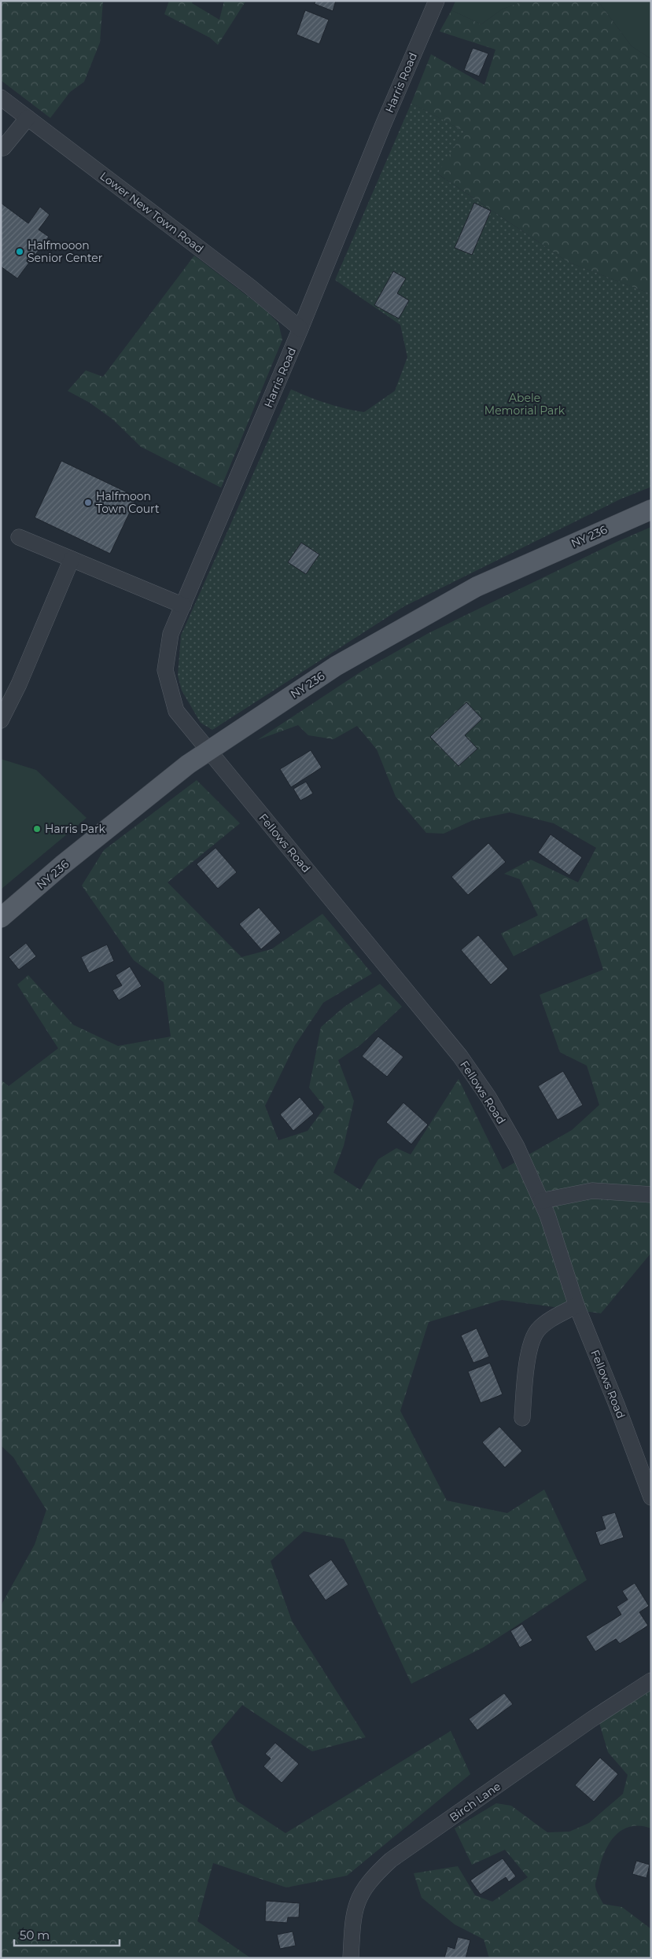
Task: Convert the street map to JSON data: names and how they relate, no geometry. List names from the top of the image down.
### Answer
{
  "streets": {
    "main road": ["NY 236"],
    "street": [
      "Harris Road",
      "Lower New Town Road",
      "Fellows Road",
      "Birch Lane"
    ]
  },
  "crossings": [
    ["Harris Road", "Lower New Town Road"],
    ["Harris Road", "NY 236"],
    ["Harris Road", "Fellows Road"],
    ["NY 236", "Fellows Road"]
  ],
  "parks": ["Abele Memorial Park"],
  "places": ["Halfmooon Senior Center", "Halfmoon Town Court", "Harris Park"],
  "scale_bar": "50 m"
}
